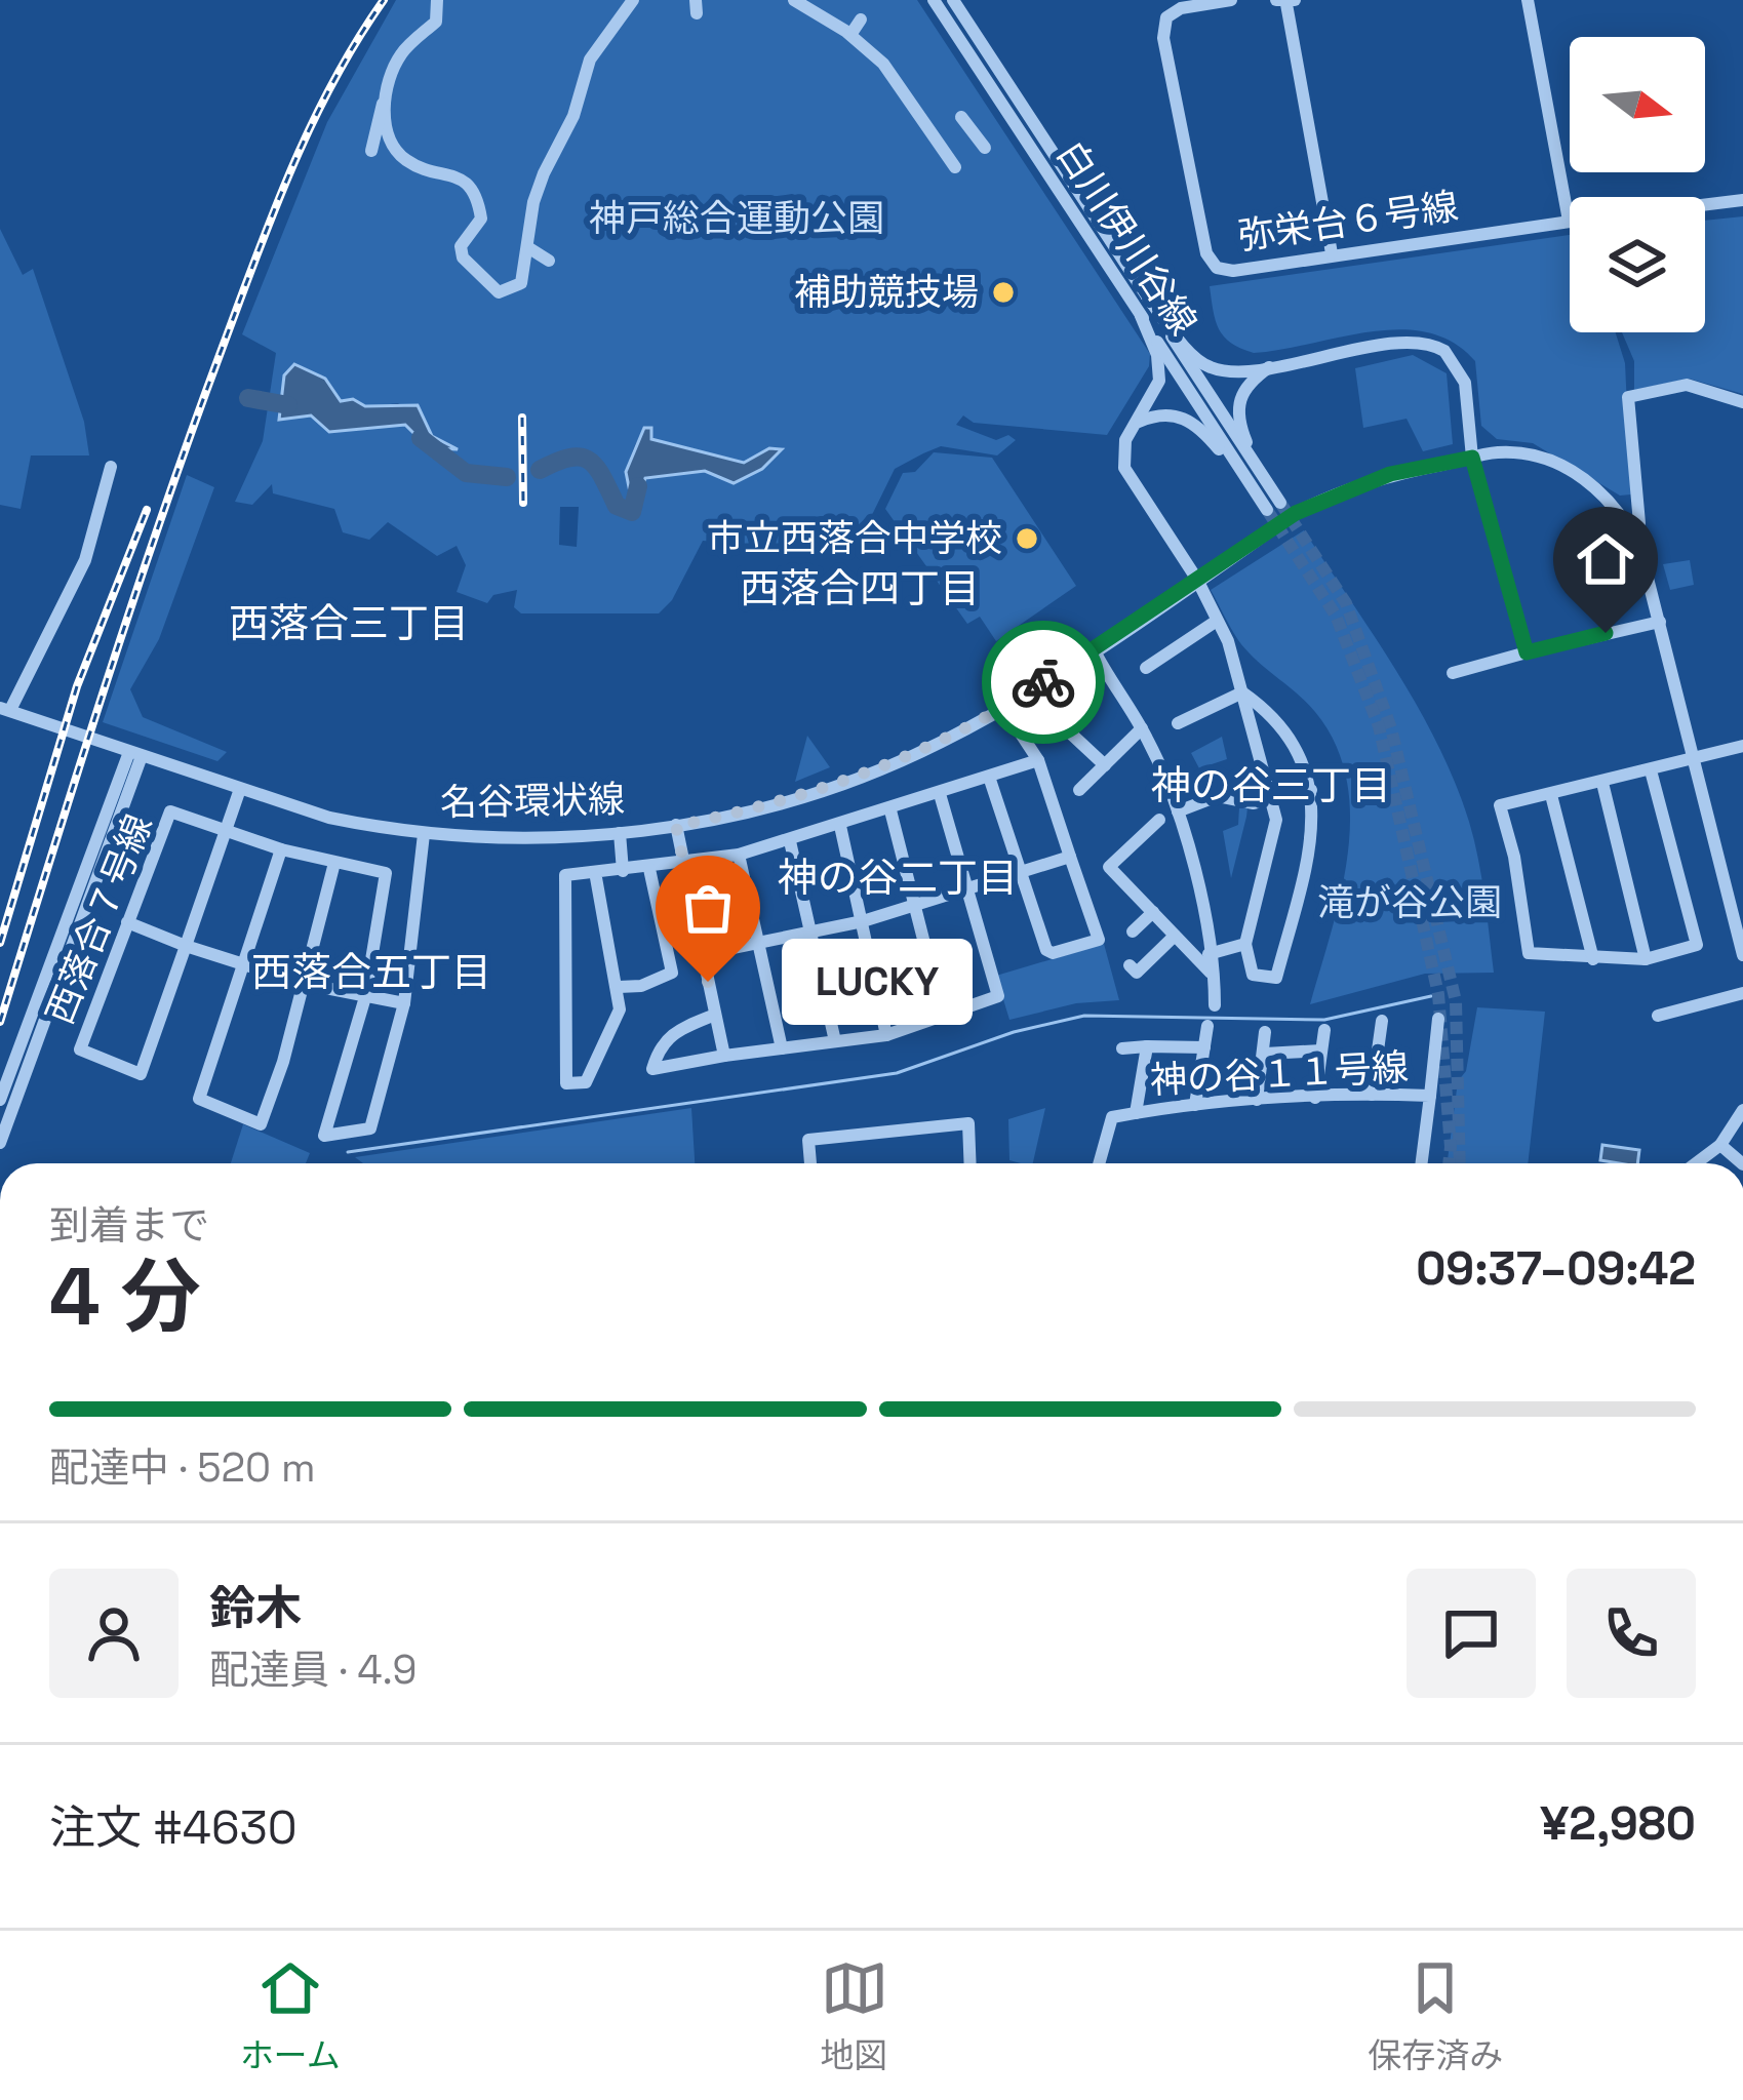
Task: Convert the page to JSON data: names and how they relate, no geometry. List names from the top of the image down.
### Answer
{
  "streets": {
    "street": [
      "弥栄台６号線",
      "白川伊川谷線",
      "名谷環状線",
      "西落合７号線",
      "神の谷１１号線"
    ]
  },
  "districts": [
    "西落合四丁目",
    "西落合三丁目",
    "神の谷三丁目",
    "神の谷二丁目",
    "西落合五丁目"
  ],
  "parks": ["神戸総合運動公園", "滝が谷公園"],
  "places": ["補助競技場", "市立西落合中学校", "LUCKY"],
  "north": "right",
  "page": {
    "bubble": "LUCKY",
    "heading": ["4 分", "到着まで", "09:37–09:42"],
    "panel": [
      "鈴木",
      "配達員 · 4.9",
      "注文 #4630",
      "¥2,980"
    ],
    "bar": "配達中 · 520 m",
    "tabs": ["ホーム", "地図", "保存済み"]
  }
}
